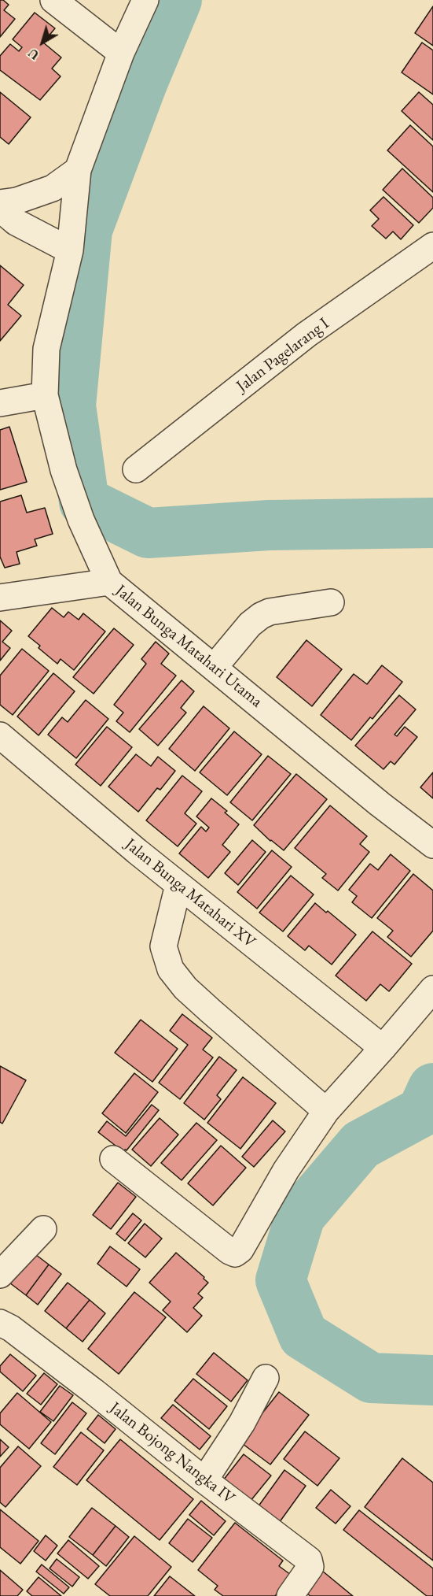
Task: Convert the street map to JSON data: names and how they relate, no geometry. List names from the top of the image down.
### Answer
{
  "streets": {
    "street": [
      "Jalan Pagelarang I",
      "Jalan Bunga Matahari Utama",
      "Jalan Bunga Matahari XV",
      "Jalan Bojong Nangka IV"
    ]
  },
  "north": "bottom left"
}
